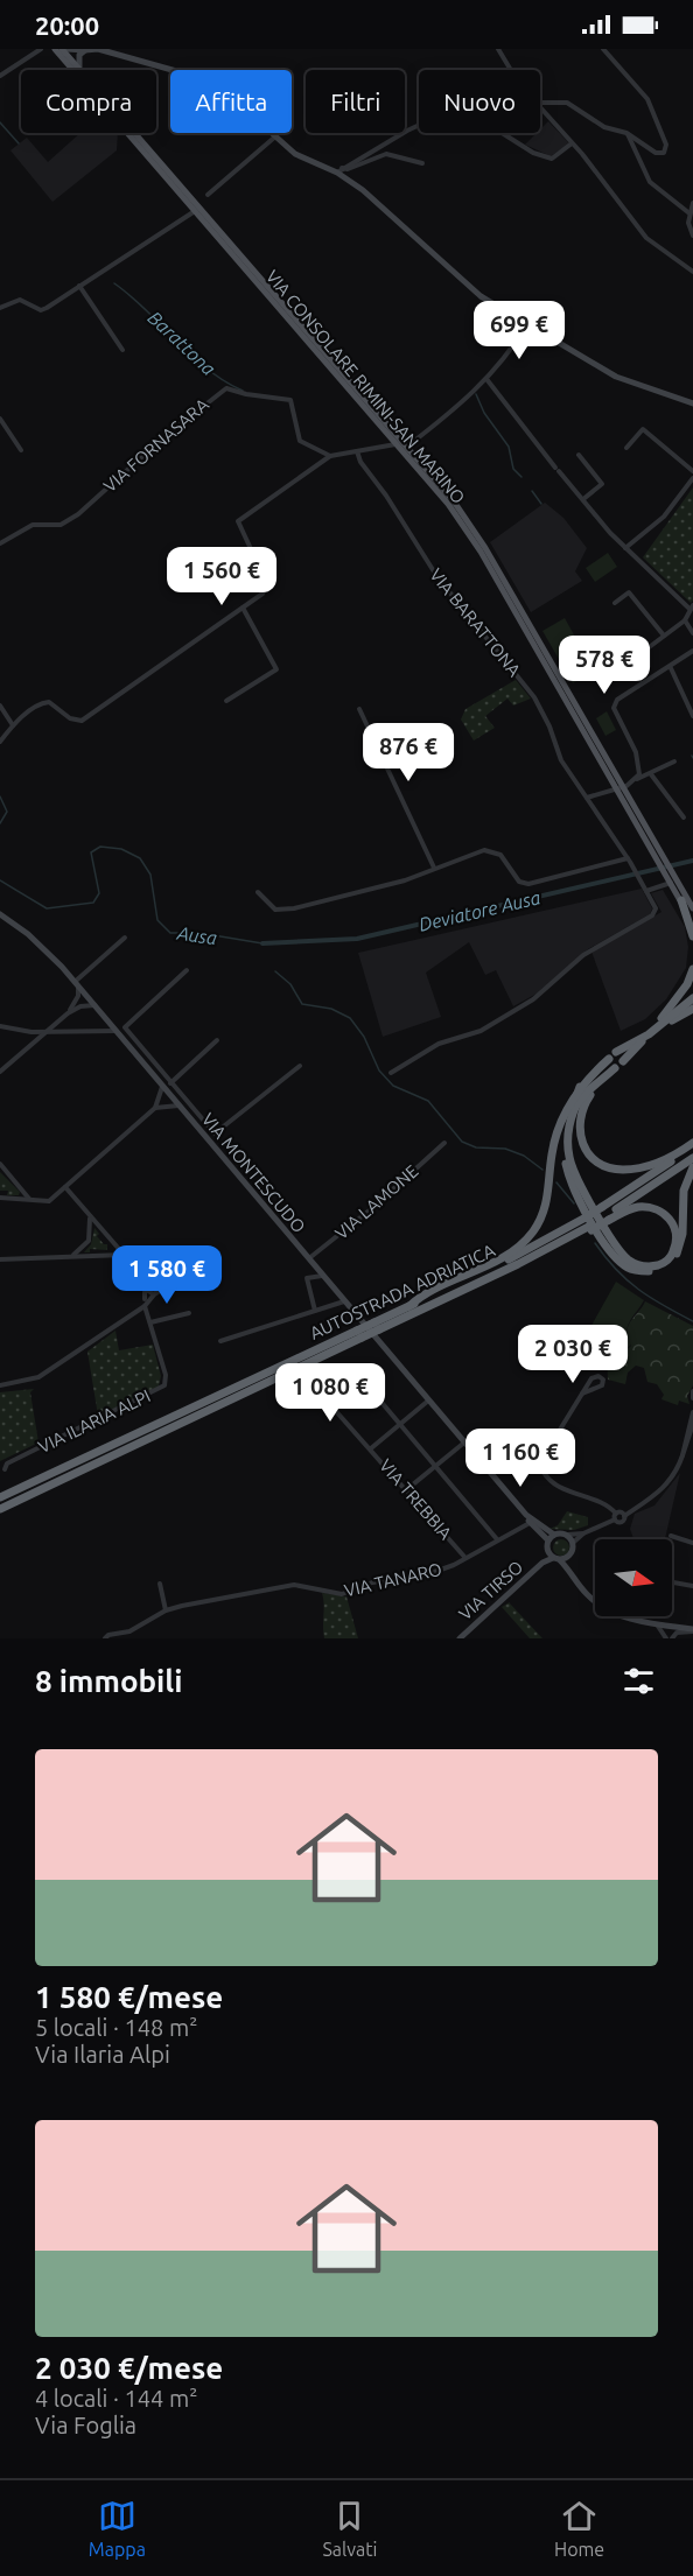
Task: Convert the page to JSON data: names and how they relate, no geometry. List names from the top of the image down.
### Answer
{
  "streets": {
    "highway": ["AUTOSTRADA ADRIATICA"],
    "main road": ["VIA CONSOLARE RIMINI-SAN MARINO"],
    "street": [
      "VIA FORNASARA",
      "VIA BARATTONA",
      "VIA MONTESCUDO",
      "VIA LAMONE",
      "VIA ILARIA ALPI",
      "VIA TREBBIA",
      "VIA TANARO",
      "VIA TIRSO"
    ]
  },
  "crossings": [
    ["VIA MONTESCUDO", "VIA LAMONE"],
    ["VIA MONTESCUDO", "VIA TANARO"],
    ["VIA MONTESCUDO", "VIA TIRSO"],
    ["VIA TREBBIA", "VIA TANARO"]
  ],
  "water": ["Barattona", "Deviatore Ausa", "Ausa"],
  "north": "right",
  "page": {
    "status": "20:00",
    "chip": [
      "Compra",
      "Affitta",
      "Filtri",
      "Nuovo"
    ],
    "price": [
      "699 €",
      "1 560 €",
      "578 €",
      "876 €",
      "1 580 €",
      "2 030 €",
      "1 080 €",
      "1 160 €"
    ],
    "heading": "8 immobili",
    "list": [
      {
        "name": "1 580 €/mese",
        "note": "5 locali · 148 m² · Via Ilaria Alpi"
      },
      {
        "name": "2 030 €/mese",
        "note": "4 locali · 144 m² · Via Foglia"
      }
    ],
    "tabs": ["Mappa", "Salvati", "Home"]
  }
}
